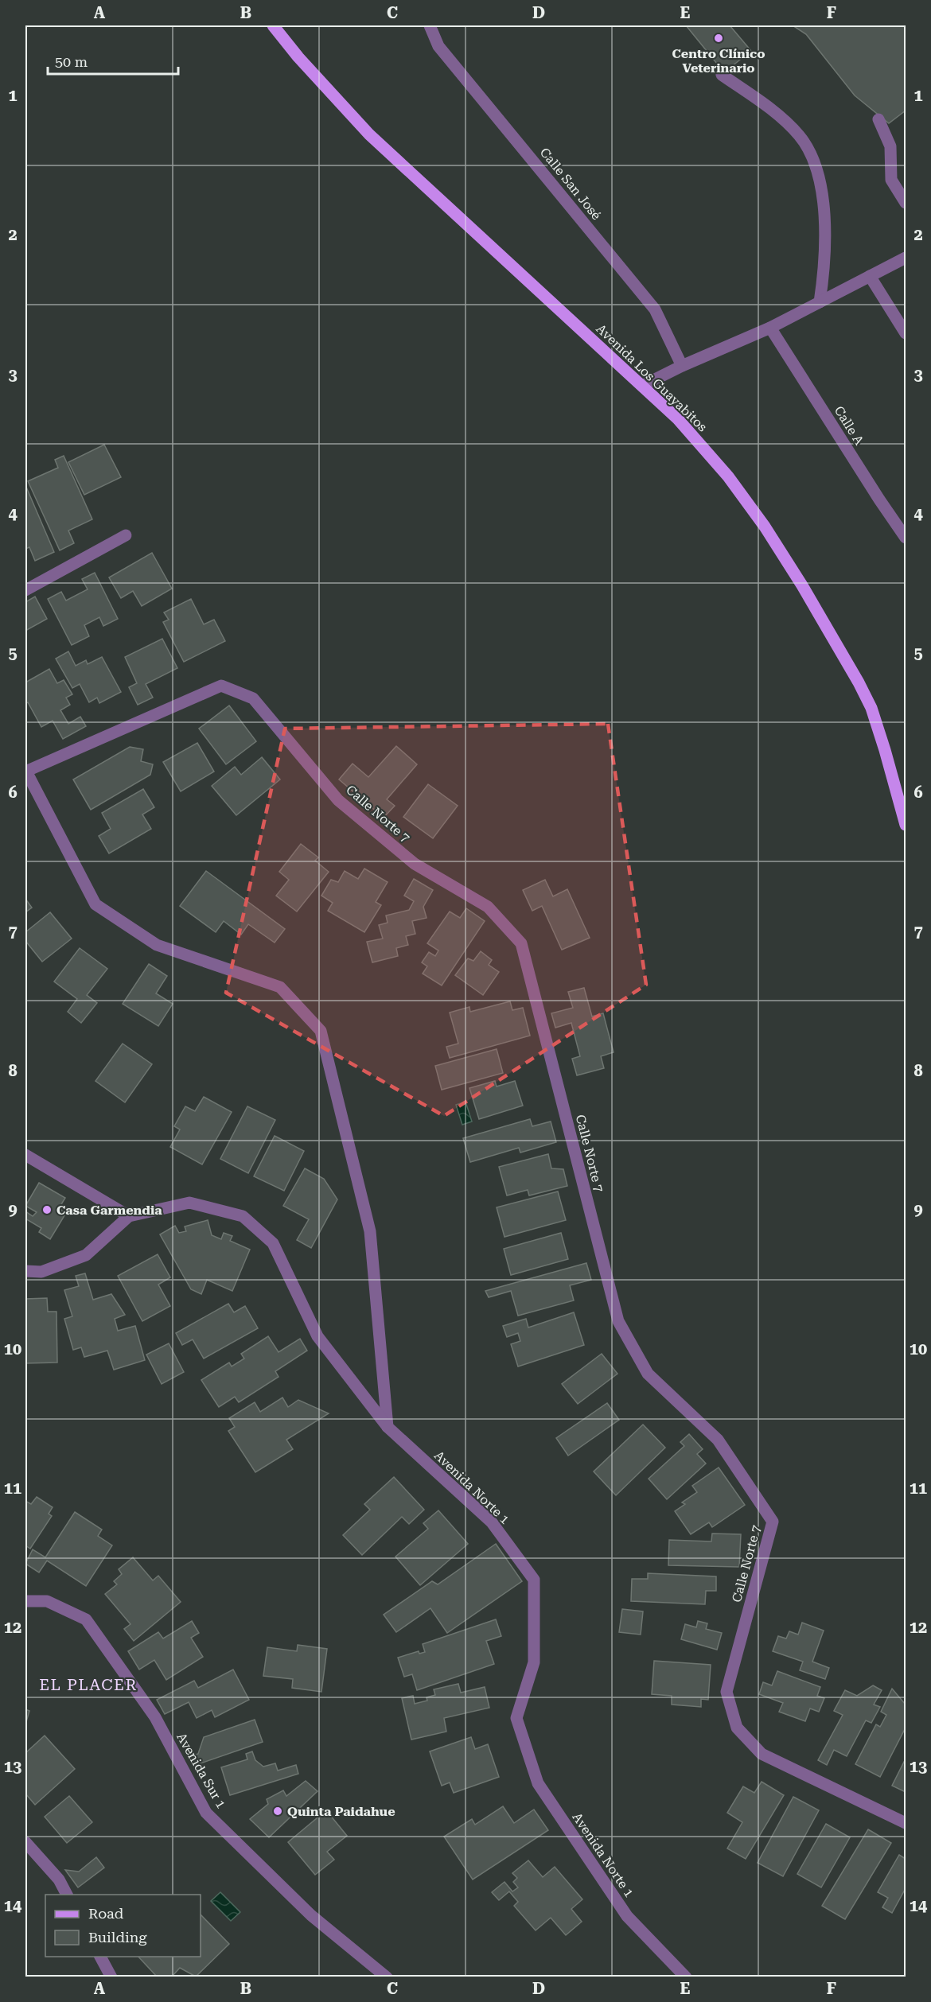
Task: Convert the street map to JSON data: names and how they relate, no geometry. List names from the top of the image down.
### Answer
{
  "streets": {
    "main road": ["Avenida Los Guayabitos"],
    "street": [
      "Calle San José",
      "Calle A",
      "Calle Norte 7",
      "Avenida Norte 1",
      "Avenida Sur 1"
    ]
  },
  "districts": ["EL PLACER"],
  "places": ["Centro Clínico Veterinario", "Casa Garmendia", "Quinta Paidahue"],
  "legend": ["Road", "Building"],
  "scale_bar": "50 m",
  "grid": {
    "columns": [
      "A",
      "B",
      "C",
      "D",
      "E",
      "F"
    ],
    "rows": [
      "1",
      "2",
      "3",
      "4",
      "5",
      "6",
      "7",
      "8",
      "9",
      "10",
      "11",
      "12",
      "13",
      "14"
    ]
  }
}
